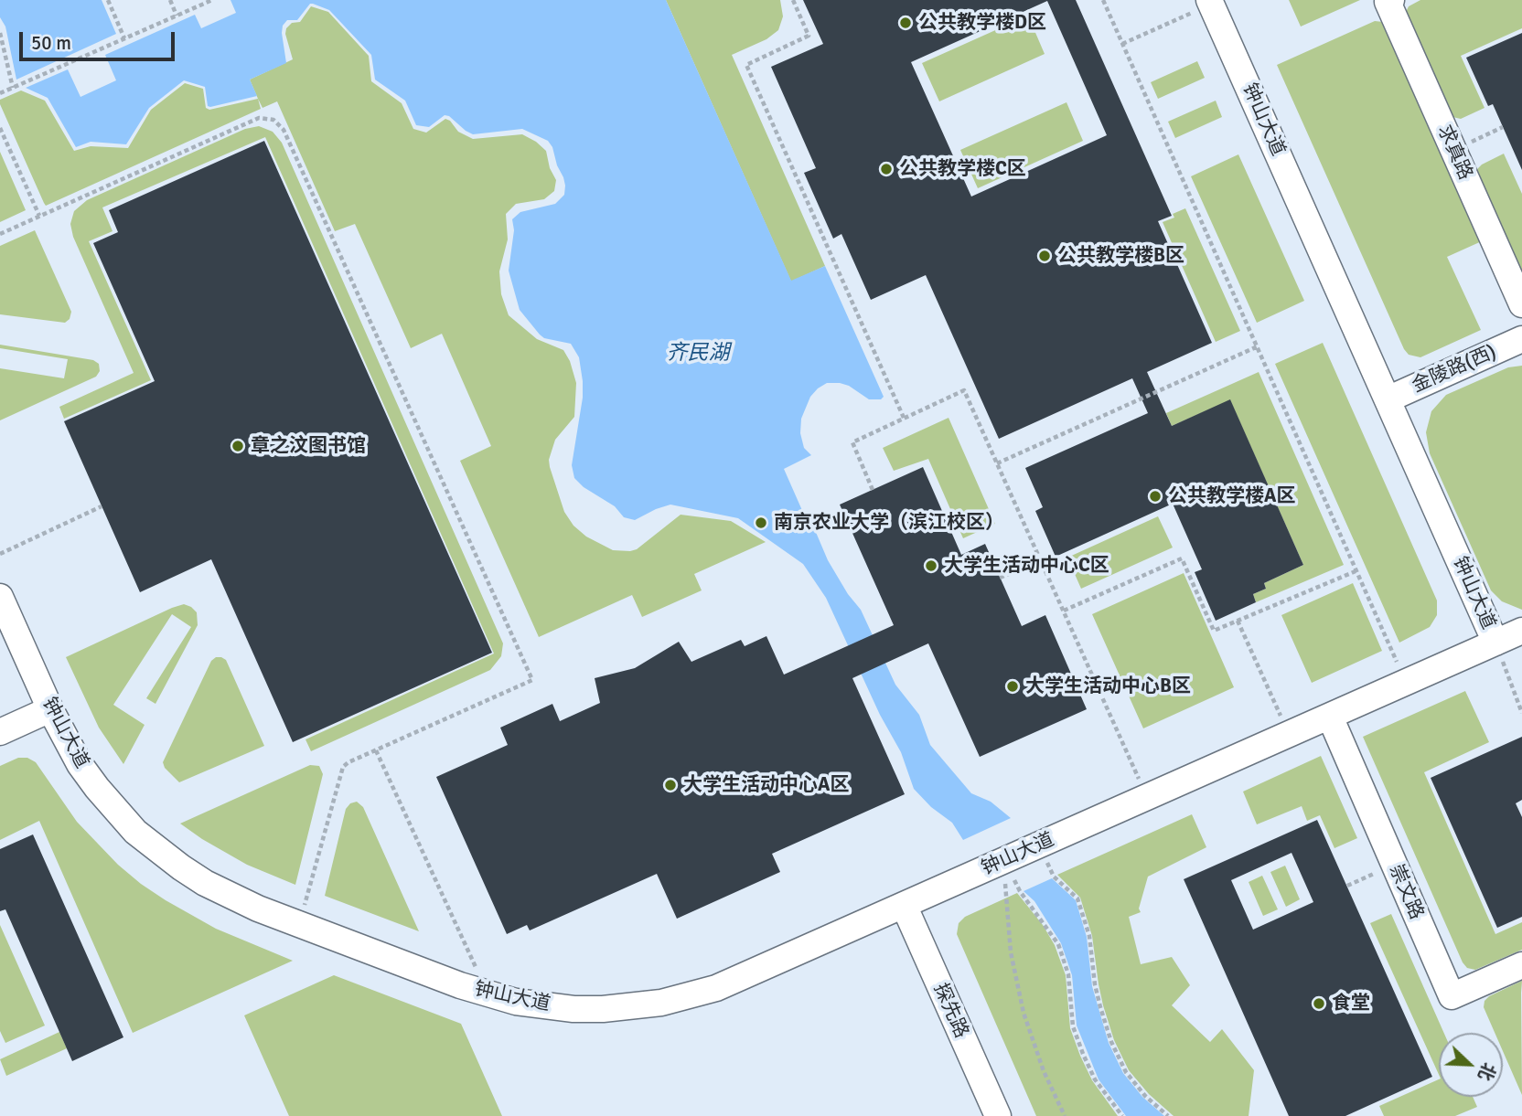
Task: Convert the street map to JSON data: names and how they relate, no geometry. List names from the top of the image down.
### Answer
{
  "streets": {
    "lane": [
      "钟山大道",
      "求真路",
      "金陵路(西)",
      "崇文路",
      "探先路"
    ]
  },
  "crossings": [
    ["钟山大道", "金陵路(西)"],
    ["钟山大道", "崇文路"],
    ["钟山大道", "探先路"]
  ],
  "water": ["齐民湖"],
  "places": [
    "公共教学楼D区",
    "公共教学楼C区",
    "公共教学楼B区",
    "章之汶图书馆",
    "公共教学楼A区",
    "南京农业大学（滨江校区）",
    "大学生活动中心C区",
    "大学生活动中心B区",
    "大学生活动中心A区",
    "食堂"
  ],
  "scale_bar": "50 m",
  "north": "bottom right"
}
